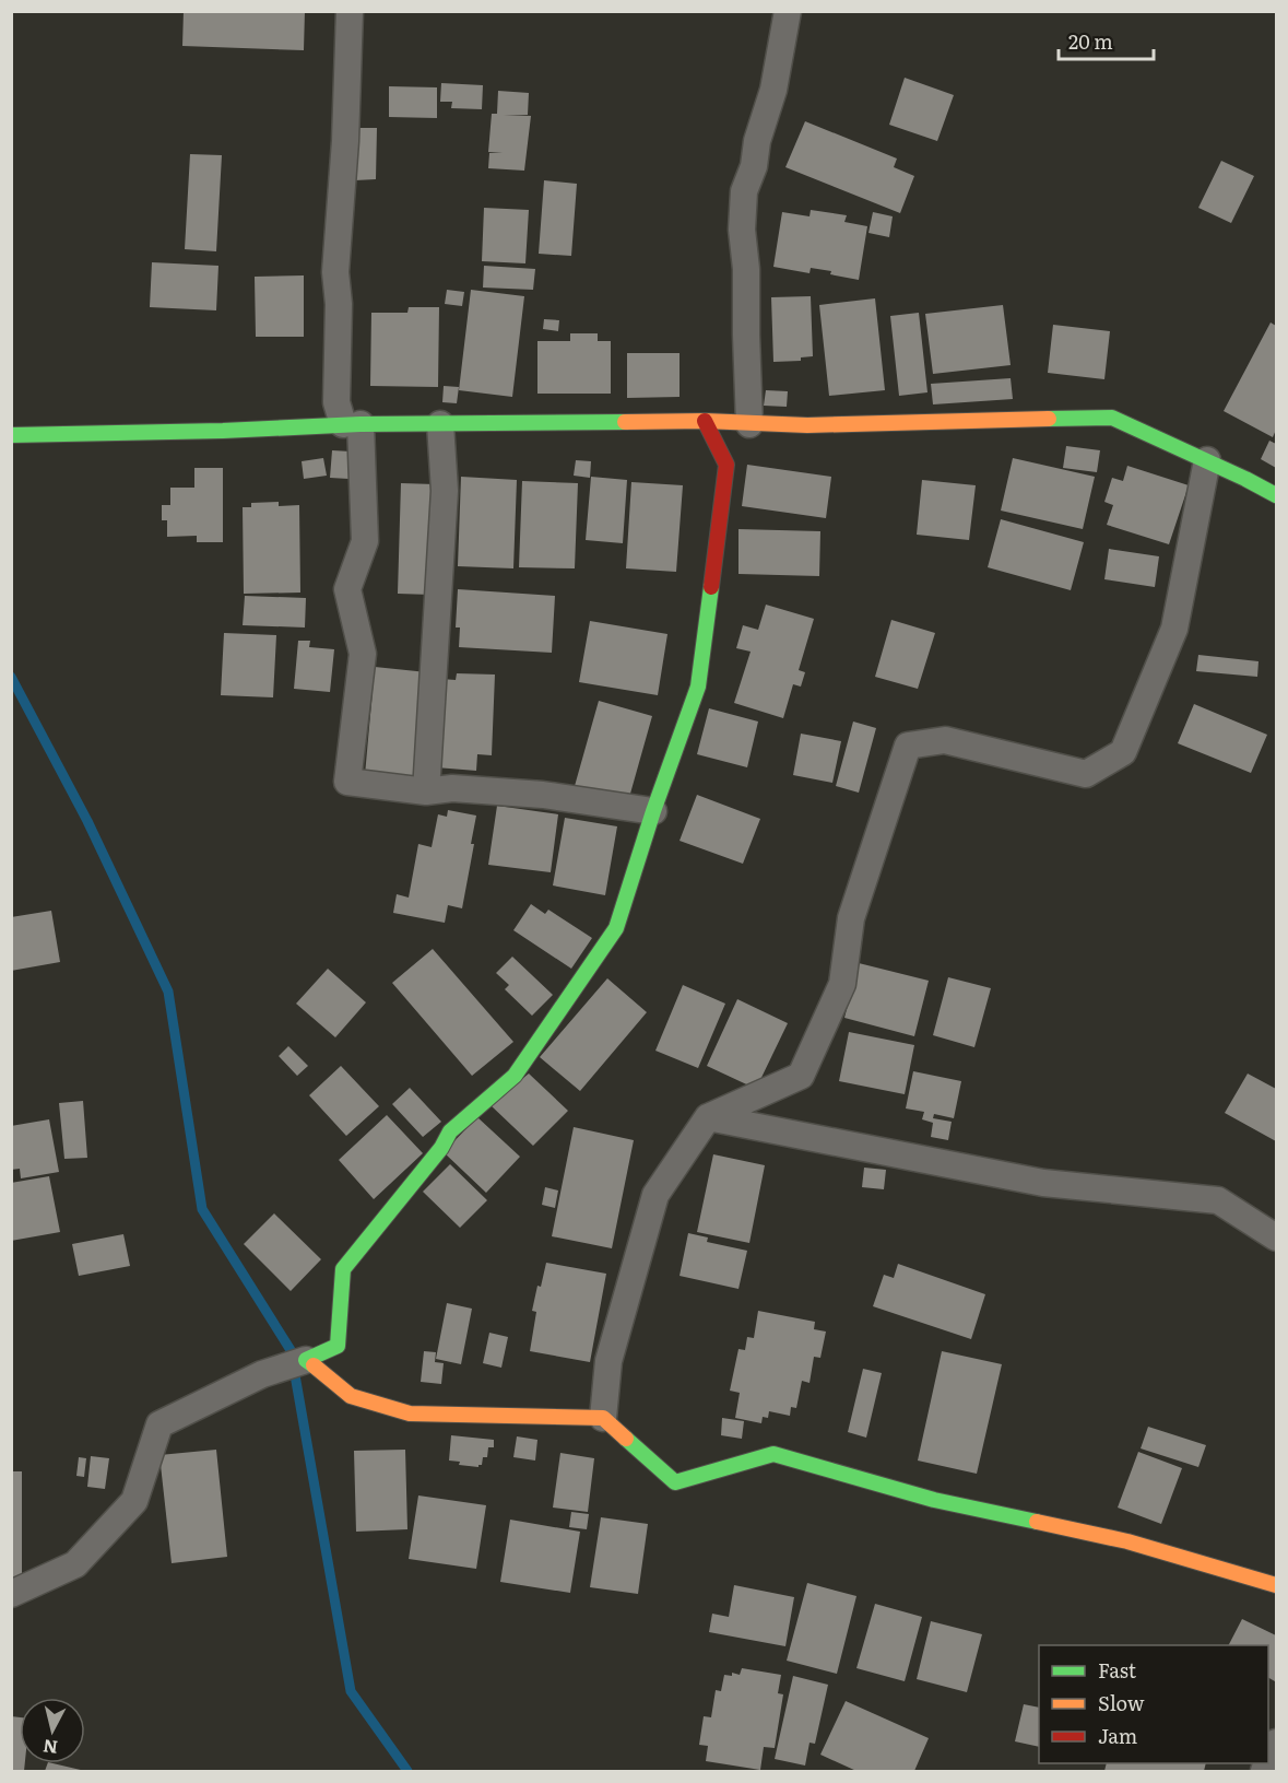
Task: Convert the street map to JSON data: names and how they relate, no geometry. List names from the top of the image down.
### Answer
{
  "legend": ["Fast", "Slow", "Jam"],
  "scale_bar": "20 m",
  "north": "bottom"
}
